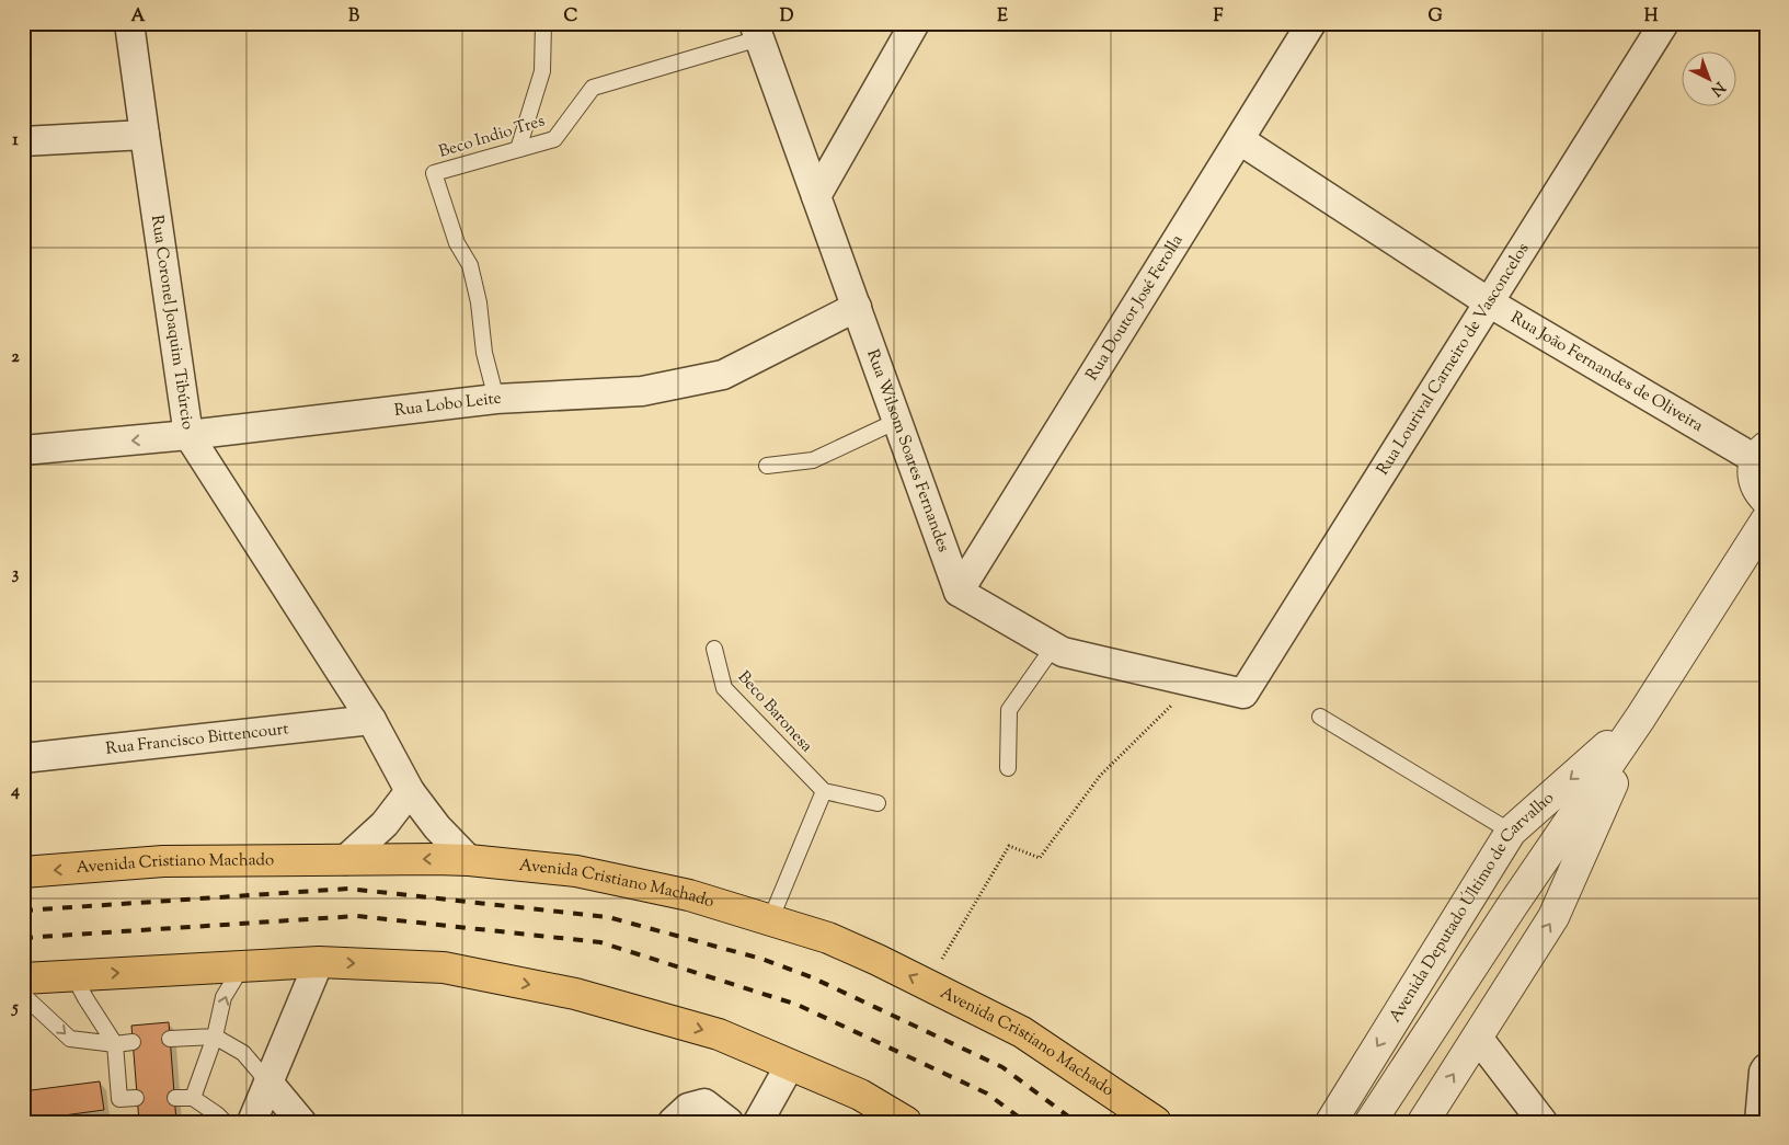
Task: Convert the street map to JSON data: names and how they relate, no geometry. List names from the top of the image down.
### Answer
{
  "streets": {
    "highway": ["Avenida Cristiano Machado"],
    "street": [
      "Rua Doutor José Ferolla",
      "Rua Coronel Joaquim Tibúrcio",
      "Rua Lourival Carneiro de Vasconcelos",
      "Rua João Fernandes de Oliveira",
      "Rua Lobo Leite",
      "Rua Wilsom Soares Fernandes",
      "Rua Francisco Bittencourt",
      "Avenida Deputado Último de Carvalho"
    ],
    "lane": ["Beco Indio Tres", "Beco Baronesa"]
  },
  "crossings": [
    ["Beco Indio Tres", "Rua Lobo Leite"],
    ["Beco Indio Tres", "Rua Wilsom Soares Fernandes"],
    ["Rua Doutor José Ferolla", "Rua João Fernandes de Oliveira"],
    ["Rua Doutor José Ferolla", "Rua Wilsom Soares Fernandes"],
    ["Rua Coronel Joaquim Tibúrcio", "Rua Lobo Leite"],
    ["Rua Coronel Joaquim Tibúrcio", "Rua Francisco Bittencourt"],
    ["Rua Coronel Joaquim Tibúrcio", "Avenida Cristiano Machado"],
    ["Rua Lourival Carneiro de Vasconcelos", "Rua João Fernandes de Oliveira"],
    ["Rua Lobo Leite", "Rua Wilsom Soares Fernandes"]
  ],
  "north": "bottom right",
  "grid": {
    "columns": [
      "A",
      "B",
      "C",
      "D",
      "E",
      "F",
      "G",
      "H"
    ],
    "rows": [
      "1",
      "2",
      "3",
      "4",
      "5"
    ]
  }
}
